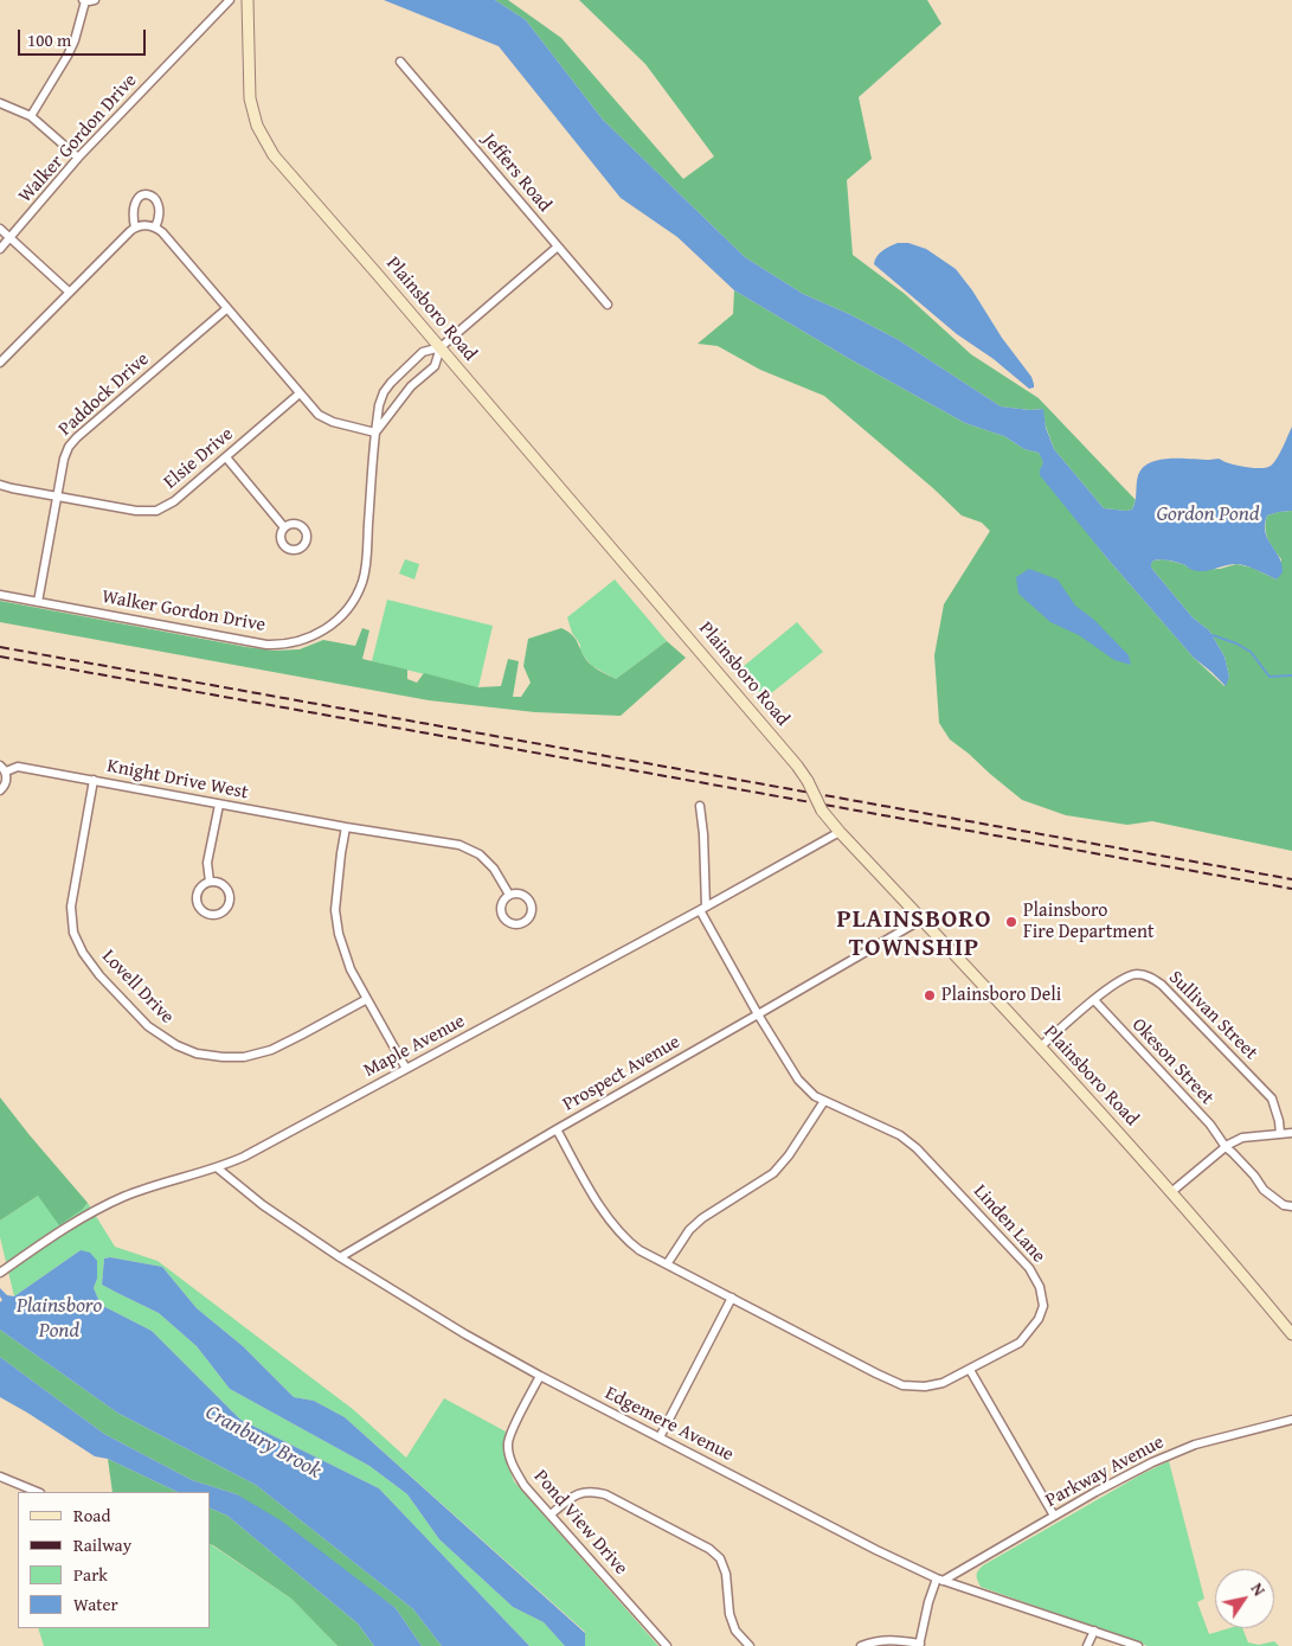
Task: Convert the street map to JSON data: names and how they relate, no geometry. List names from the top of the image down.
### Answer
{
  "streets": {
    "street": [
      "Walker Gordon Drive",
      "Jeffers Road",
      "Plainsboro Road",
      "Paddock Drive",
      "Elsie Drive",
      "Knight Drive West",
      "Lovell Drive",
      "Sullivan Street",
      "Maple Avenue",
      "Okeson Street",
      "Prospect Avenue",
      "Linden Lane",
      "Edgemere Avenue",
      "Parkway Avenue",
      "Pond View Drive"
    ]
  },
  "crossings": [
    ["Walker Gordon Drive", "Plainsboro Road"],
    ["Walker Gordon Drive", "Paddock Drive"],
    ["Plainsboro Road", "Sullivan Street"],
    ["Plainsboro Road", "Maple Avenue"],
    ["Plainsboro Road", "Prospect Avenue"],
    ["Paddock Drive", "Elsie Drive"],
    ["Knight Drive West", "Lovell Drive"],
    ["Sullivan Street", "Okeson Street"],
    ["Maple Avenue", "Linden Lane"],
    ["Maple Avenue", "Edgemere Avenue"],
    ["Prospect Avenue", "Linden Lane"],
    ["Prospect Avenue", "Edgemere Avenue"],
    ["Edgemere Avenue", "Parkway Avenue"],
    ["Edgemere Avenue", "Pond View Drive"]
  ],
  "districts": ["PLAINSBORO TOWNSHIP"],
  "water": ["Gordon Pond", "Plainsboro Pond", "Cranbury Brook"],
  "places": ["Plainsboro Fire Department", "Plainsboro Deli"],
  "legend": [
    "Road",
    "Railway",
    "Park",
    "Water"
  ],
  "scale_bar": "100 m",
  "north": "top right"
}
